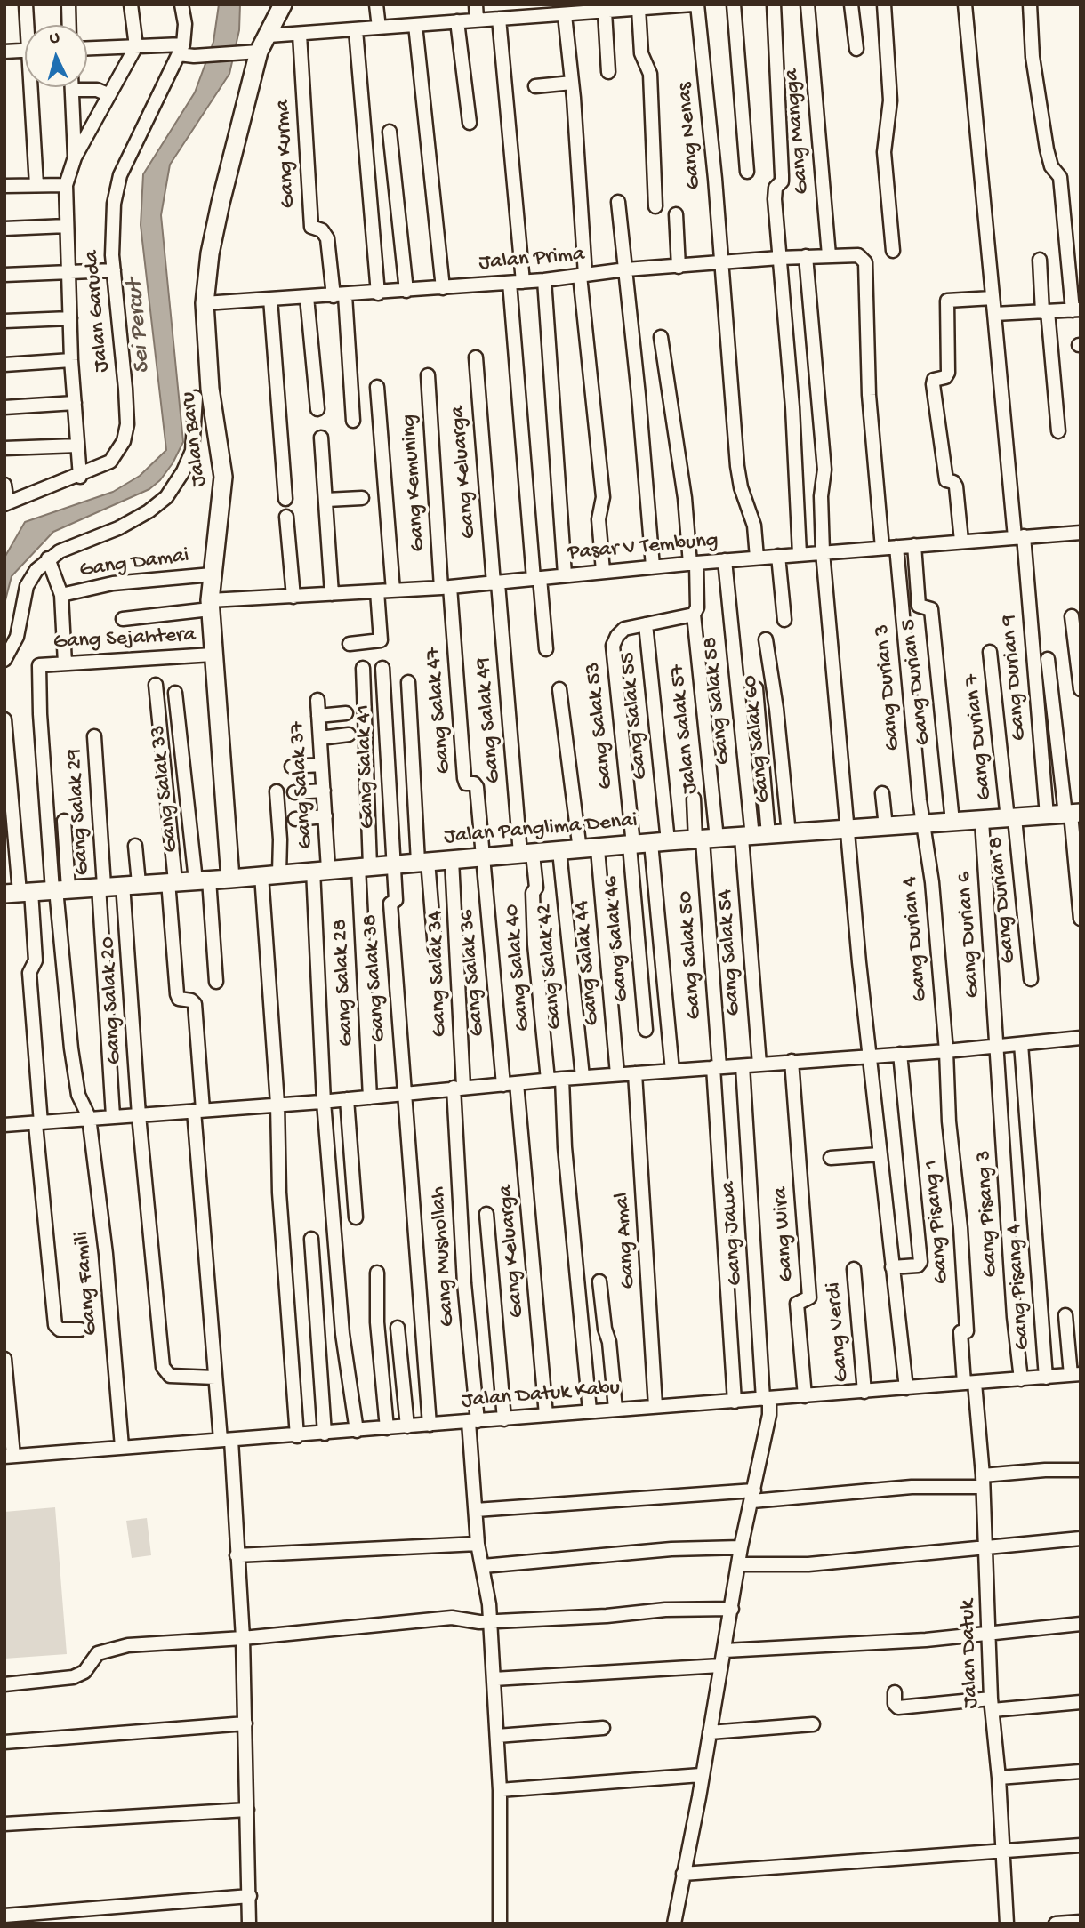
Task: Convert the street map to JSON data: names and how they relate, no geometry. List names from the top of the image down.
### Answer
{
  "streets": {
    "main road": ["Jalan Baru", "Jalan Panglima Denai"],
    "street": [
      "Gang Mangga",
      "Gang Nenas",
      "Gang Kurma",
      "Jalan Prima",
      "Jalan Garuda",
      "Gang Keluarga",
      "Gang Kemuning",
      "Pasar V Tembung",
      "Gang Damai",
      "Gang Sejahtera",
      "Gang Durian 9",
      "Gang Durian 5",
      "Gang Durian 3",
      "Gang Salak 58",
      "Gang Salak 47",
      "Gang Salak 55",
      "Gang Salak 49",
      "Gang Salak 53",
      "Jalan Salak 57",
      "Gang Durian 7",
      "Gang Salak 60",
      "Gang Salak 41",
      "Gang Salak 37",
      "Gang Salak 33",
      "Gang Salak 29",
      "Gang Durian 8",
      "Gang Durian 6",
      "Gang Salak 46",
      "Gang Durian 4",
      "Gang Salak 54",
      "Gang Salak 50",
      "Gang Salak 44",
      "Gang Salak 42",
      "Gang Salak 40",
      "Gang Salak 36",
      "Gang Salak 34",
      "Gang Salak 38",
      "Gang Salak 28",
      "Gang Salak 20",
      "Gang Pisang 3",
      "Gang Pisang 1",
      "Gang Jawa",
      "Gang Wira",
      "Gang Amal",
      "Gang Mushollah",
      "Gang Famili",
      "Gang Pisang 4",
      "Gang Verdi",
      "Jalan Datuk Kabu",
      "Jalan Datuk"
    ]
  },
  "crossings": [
    ["Gang Mangga", "Jalan Prima"],
    ["Gang Nenas", "Jalan Prima"],
    ["Gang Nenas", "Pasar V Tembung"],
    ["Gang Kurma", "Jalan Prima"],
    ["Jalan Prima", "Jalan Baru"],
    ["Jalan Prima", "Pasar V Tembung"],
    ["Jalan Baru", "Pasar V Tembung"],
    ["Jalan Baru", "Gang Damai"],
    ["Jalan Baru", "Gang Sejahtera"],
    ["Jalan Baru", "Jalan Panglima Denai"],
    ["Gang Keluarga", "Pasar V Tembung"],
    ["Gang Keluarga", "Gang Salak 49"],
    ["Gang Keluarga", "Gang Salak 36"],
    ["Gang Keluarga", "Jalan Datuk Kabu"],
    ["Gang Kemuning", "Pasar V Tembung"],
    ["Gang Kemuning", "Gang Salak 47"],
    ["Pasar V Tembung", "Gang Durian 9"],
    ["Pasar V Tembung", "Gang Durian 5"],
    ["Pasar V Tembung", "Gang Durian 3"],
    ["Pasar V Tembung", "Gang Salak 58"],
    ["Pasar V Tembung", "Gang Salak 47"],
    ["Pasar V Tembung", "Gang Salak 49"],
    ["Pasar V Tembung", "Jalan Salak 57"],
    ["Gang Sejahtera", "Jalan Panglima Denai"],
    ["Gang Sejahtera", "Gang Famili"],
    ["Gang Durian 9", "Jalan Panglima Denai"],
    ["Gang Durian 5", "Jalan Panglima Denai"],
    ["Gang Durian 3", "Jalan Panglima Denai"],
    ["Gang Durian 3", "Gang Durian 4"],
    ["Gang Salak 58", "Jalan Panglima Denai"],
    ["Gang Salak 58", "Gang Salak 54"],
    ["Gang Salak 47", "Jalan Panglima Denai"],
    ["Gang Salak 47", "Gang Salak 36"],
    ["Gang Salak 55", "Gang Salak 53"],
    ["Gang Salak 55", "Jalan Panglima Denai"],
    ["Gang Salak 55", "Gang Salak 46"],
    ["Gang Salak 49", "Jalan Panglima Denai"],
    ["Gang Salak 49", "Gang Salak 40"],
    ["Gang Salak 53", "Jalan Salak 57"],
    ["Gang Salak 53", "Jalan Panglima Denai"],
    ["Gang Salak 53", "Gang Salak 46"],
    ["Jalan Salak 57", "Jalan Panglima Denai"],
    ["Jalan Salak 57", "Gang Salak 50"],
    ["Gang Durian 7", "Jalan Panglima Denai"],
    ["Gang Durian 7", "Gang Durian 8"],
    ["Gang Salak 60", "Jalan Panglima Denai"],
    ["Gang Salak 41", "Jalan Panglima Denai"],
    ["Gang Salak 41", "Gang Salak 38"],
    ["Gang Salak 37", "Jalan Panglima Denai"],
    ["Gang Salak 37", "Jalan Datuk Kabu"],
    ["Gang Salak 33", "Jalan Panglima Denai"],
    ["Gang Salak 29", "Jalan Panglima Denai"],
    ["Jalan Panglima Denai", "Gang Durian 8"],
    ["Jalan Panglima Denai", "Gang Durian 6"],
    ["Jalan Panglima Denai", "Gang Salak 46"],
    ["Jalan Panglima Denai", "Gang Durian 4"],
    ["Jalan Panglima Denai", "Gang Salak 54"],
    ["Jalan Panglima Denai", "Gang Salak 50"],
    ["Jalan Panglima Denai", "Gang Salak 44"],
    ["Jalan Panglima Denai", "Gang Salak 42"],
    ["Jalan Panglima Denai", "Gang Salak 40"],
    ["Jalan Panglima Denai", "Gang Salak 36"],
    ["Jalan Panglima Denai", "Gang Salak 34"],
    ["Jalan Panglima Denai", "Gang Salak 38"],
    ["Jalan Panglima Denai", "Gang Salak 28"],
    ["Jalan Panglima Denai", "Gang Salak 20"],
    ["Jalan Panglima Denai", "Gang Famili"],
    ["Gang Durian 6", "Gang Pisang 3"],
    ["Gang Durian 4", "Gang Pisang 1"],
    ["Gang Salak 50", "Jalan Datuk Kabu"],
    ["Gang Salak 34", "Gang Mushollah"],
    ["Gang Salak 38", "Jalan Datuk Kabu"],
    ["Gang Pisang 3", "Jalan Datuk Kabu"],
    ["Gang Pisang 1", "Jalan Datuk Kabu"],
    ["Gang Pisang 1", "Jalan Datuk"],
    ["Gang Jawa", "Jalan Datuk Kabu"],
    ["Gang Wira", "Jalan Datuk Kabu"],
    ["Gang Amal", "Jalan Datuk Kabu"],
    ["Gang Mushollah", "Jalan Datuk Kabu"],
    ["Gang Famili", "Jalan Datuk Kabu"],
    ["Gang Pisang 4", "Jalan Datuk Kabu"],
    ["Gang Verdi", "Jalan Datuk Kabu"],
    ["Jalan Datuk Kabu", "Jalan Datuk"]
  ],
  "water": ["Sei Percut"],
  "north": "top"
}
